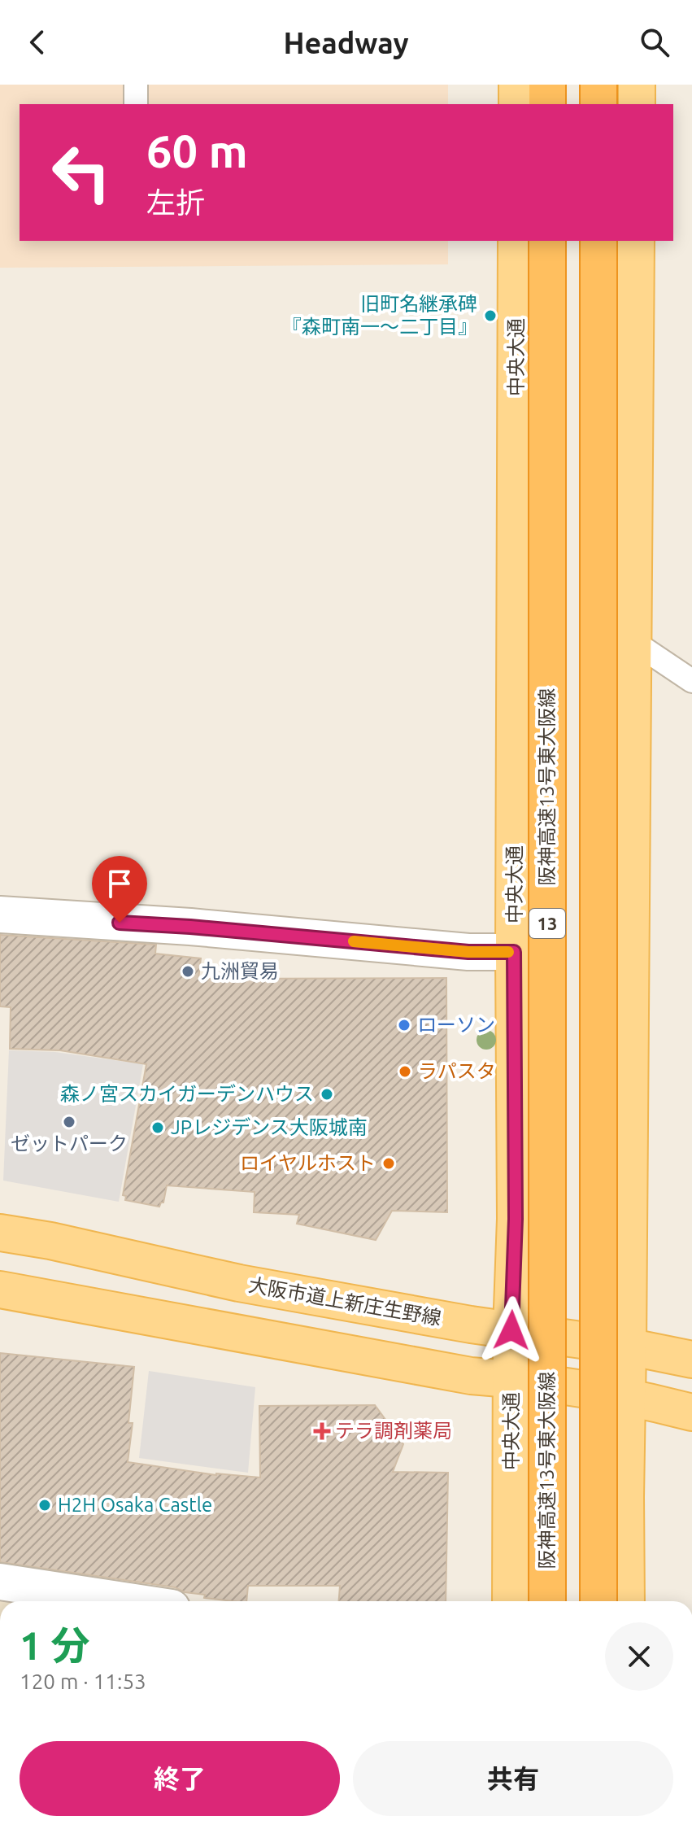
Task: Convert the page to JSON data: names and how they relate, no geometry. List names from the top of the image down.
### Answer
{
  "streets": {
    "highway": ["阪神高速13号東大阪線", "13"],
    "main road": ["中央大通", "大阪市道上新庄生野線"]
  },
  "crossings": [
    ["中央大通", "大阪市道上新庄生野線"]
  ],
  "places": {
    "other": [
      "旧町名継承碑 『森町南一～二丁目』",
      "九洲貿易",
      "ローソン",
      "ラパスタ",
      "森ノ宮スカイガーデンハウス",
      "ゼットパーク",
      "JPレジデンス大阪城南",
      "ロイヤルホスト",
      "H2H Osaka Castle"
    ],
    "health": ["テラ調剤薬局"]
  },
  "page": {
    "header": "Headway",
    "turn": ["60 m", "左折"],
    "heading": ["1 分", "120 m · 11:53"],
    "buttons": ["終了", "共有"]
  }
}
